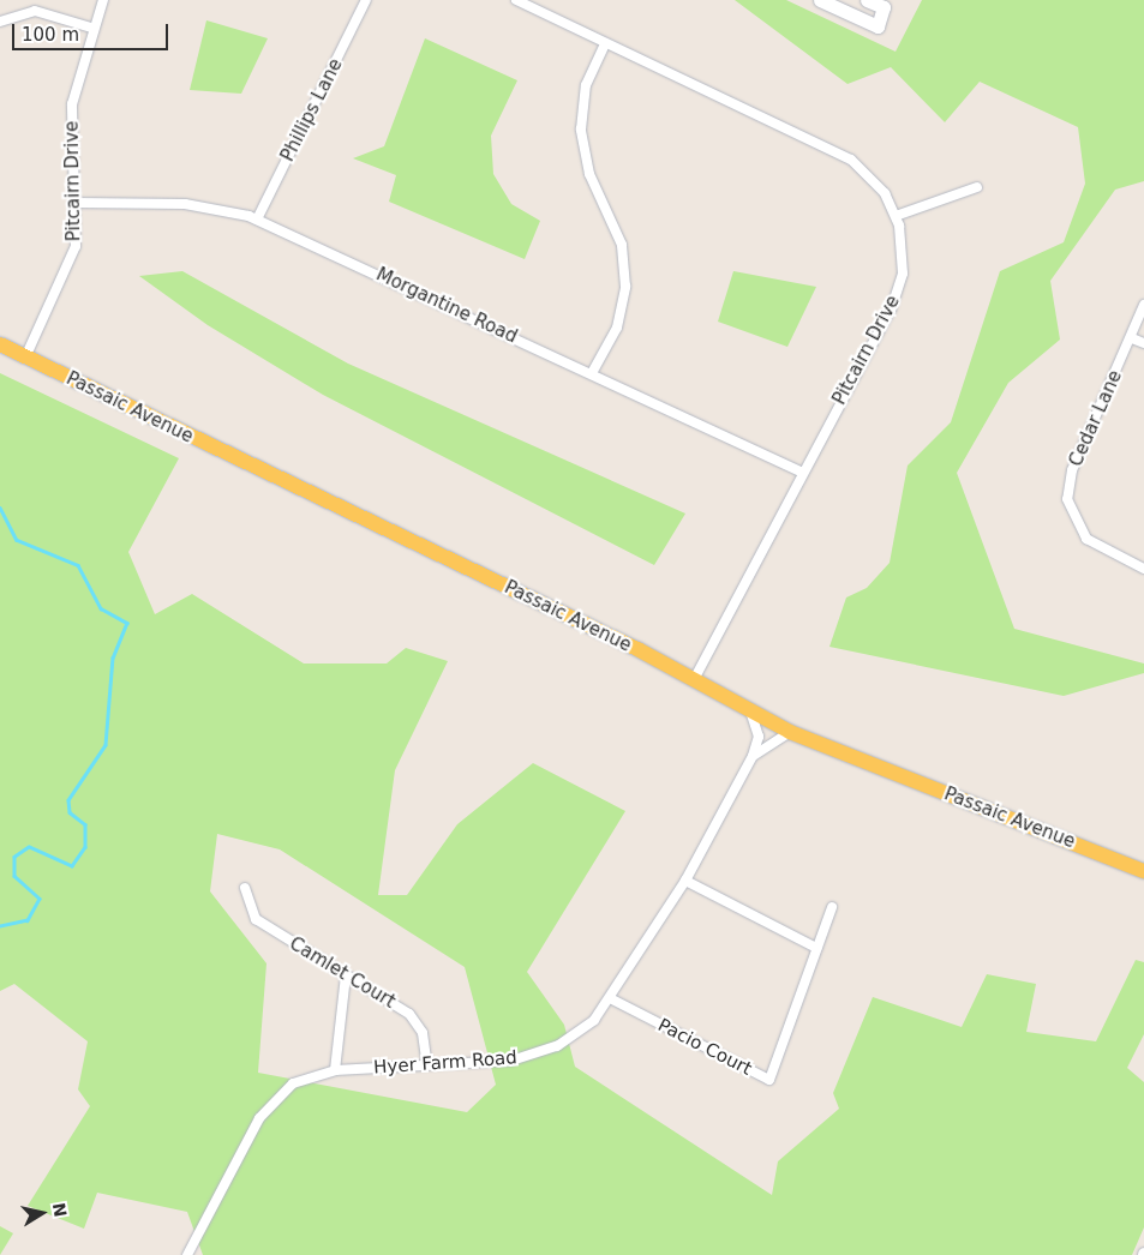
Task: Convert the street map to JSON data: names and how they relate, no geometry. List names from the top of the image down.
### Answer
{
  "streets": {
    "main road": ["Passaic Avenue"],
    "street": [
      "Phillips Lane",
      "Pitcairn Drive",
      "Morgantine Road",
      "Cedar Lane",
      "Camlet Court",
      "Pacio Court",
      "Hyer Farm Road"
    ]
  },
  "crossings": [
    ["Phillips Lane", "Morgantine Road"],
    ["Pitcairn Drive", "Morgantine Road"],
    ["Pitcairn Drive", "Passaic Avenue"],
    ["Passaic Avenue", "Hyer Farm Road"],
    ["Camlet Court", "Hyer Farm Road"],
    ["Pacio Court", "Hyer Farm Road"]
  ],
  "scale_bar": "100 m",
  "north": "right"
}
